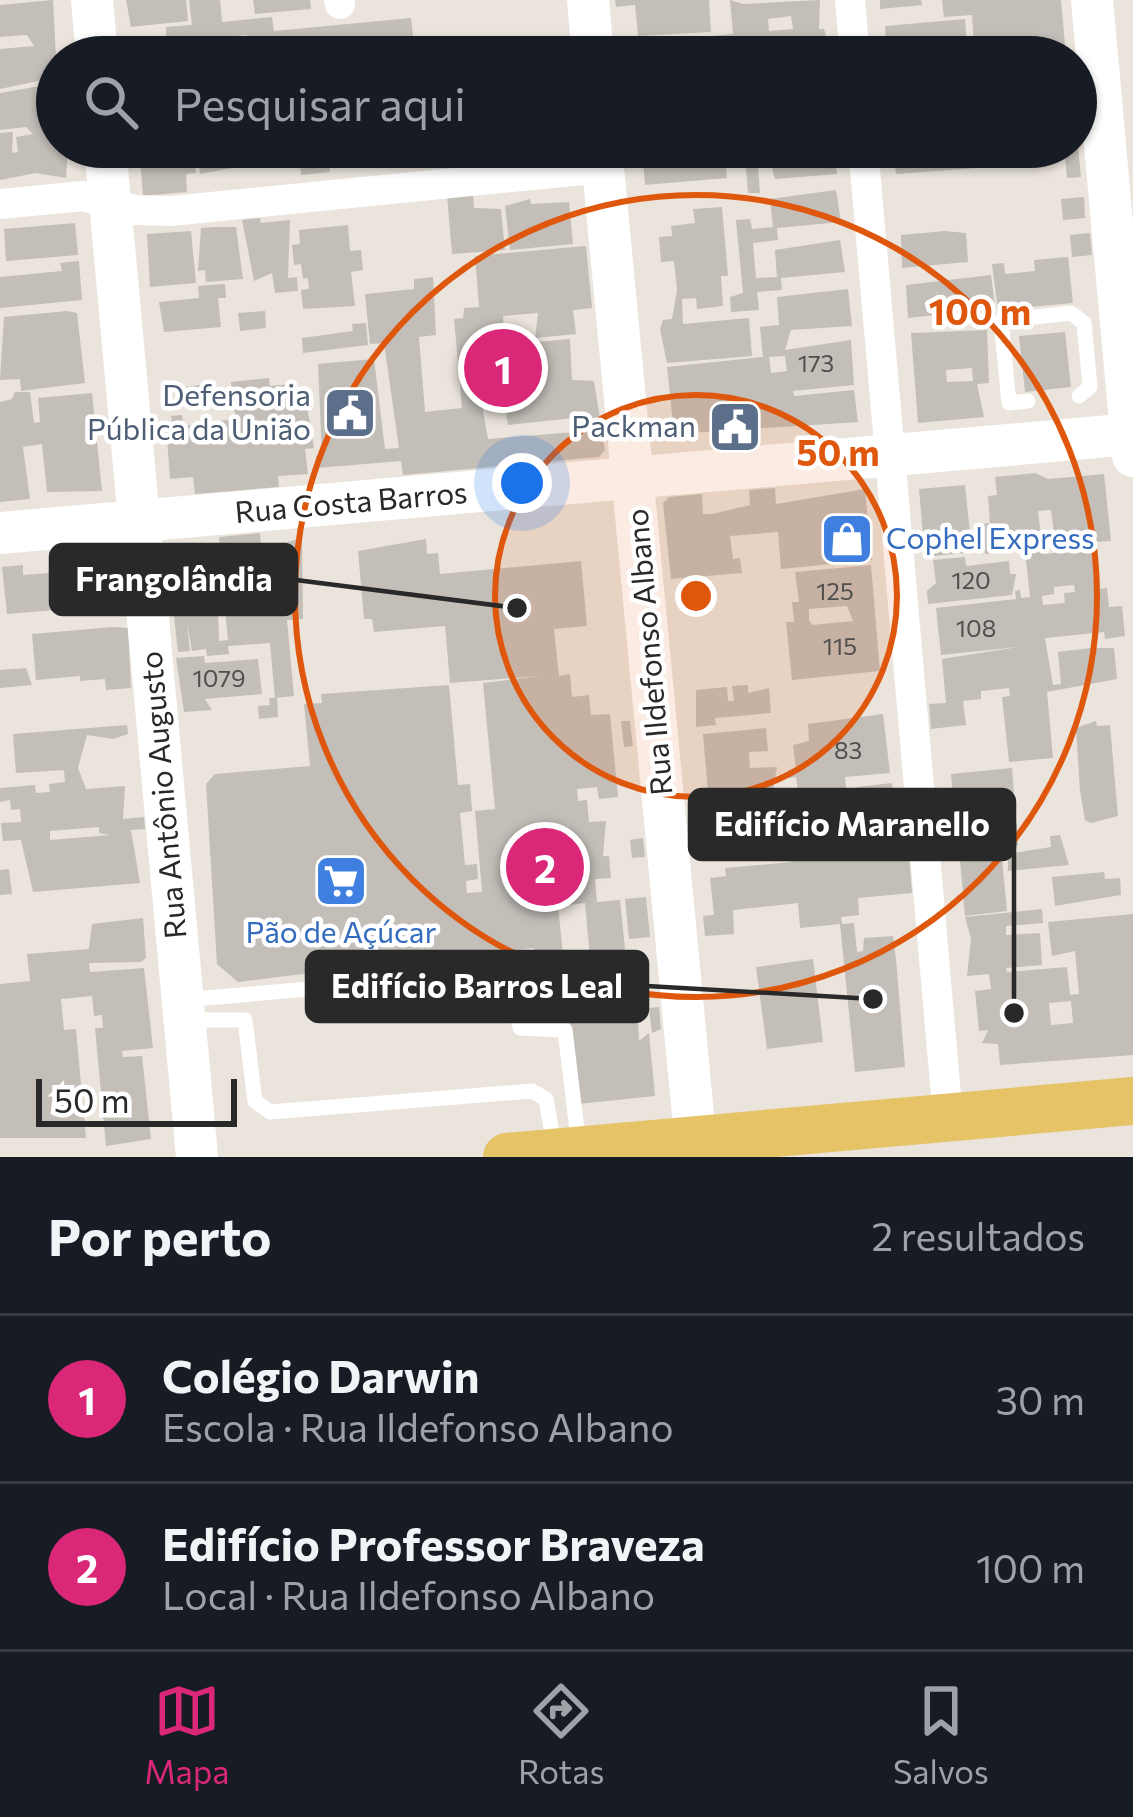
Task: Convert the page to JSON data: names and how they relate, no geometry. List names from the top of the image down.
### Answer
{
  "streets": {
    "street": ["Rua Costa Barros", "Rua Ildefonso Albano", "Rua Antônio Augusto"]
  },
  "crossings": [
    ["Rua Costa Barros", "Rua Ildefonso Albano"],
    ["Rua Costa Barros", "Rua Antônio Augusto"]
  ],
  "places": {
    "public building": ["Defensoria Pública da União", "Packman"],
    "shop": ["Cophel Express"],
    "other": ["Frangolândia", "Edifício Barros Leal", "Edifício Maranello"],
    "supermarket": ["Pão de Açúcar"]
  },
  "house_numbers": [
    "173",
    "120",
    "125",
    "108",
    "115",
    "1079",
    "83"
  ],
  "scale_bar": "50 m",
  "page": {
    "search": "Pesquisar aqui",
    "pins": ["1", "2"],
    "scale": "50 m",
    "heading": ["Por perto", "2 resultados"],
    "list": [
      {
        "mark": "1",
        "name": "Colégio Darwin",
        "note": "Escola · Rua Ildefonso Albano",
        "value": "30 m"
      },
      {
        "mark": "2",
        "name": "Edifício Professor Braveza",
        "note": "Local · Rua Ildefonso Albano",
        "value": "100 m"
      }
    ],
    "nav": ["Mapa", "Rotas", "Salvos"]
  },
  "rings": ["100 m", "50 m"]
}
